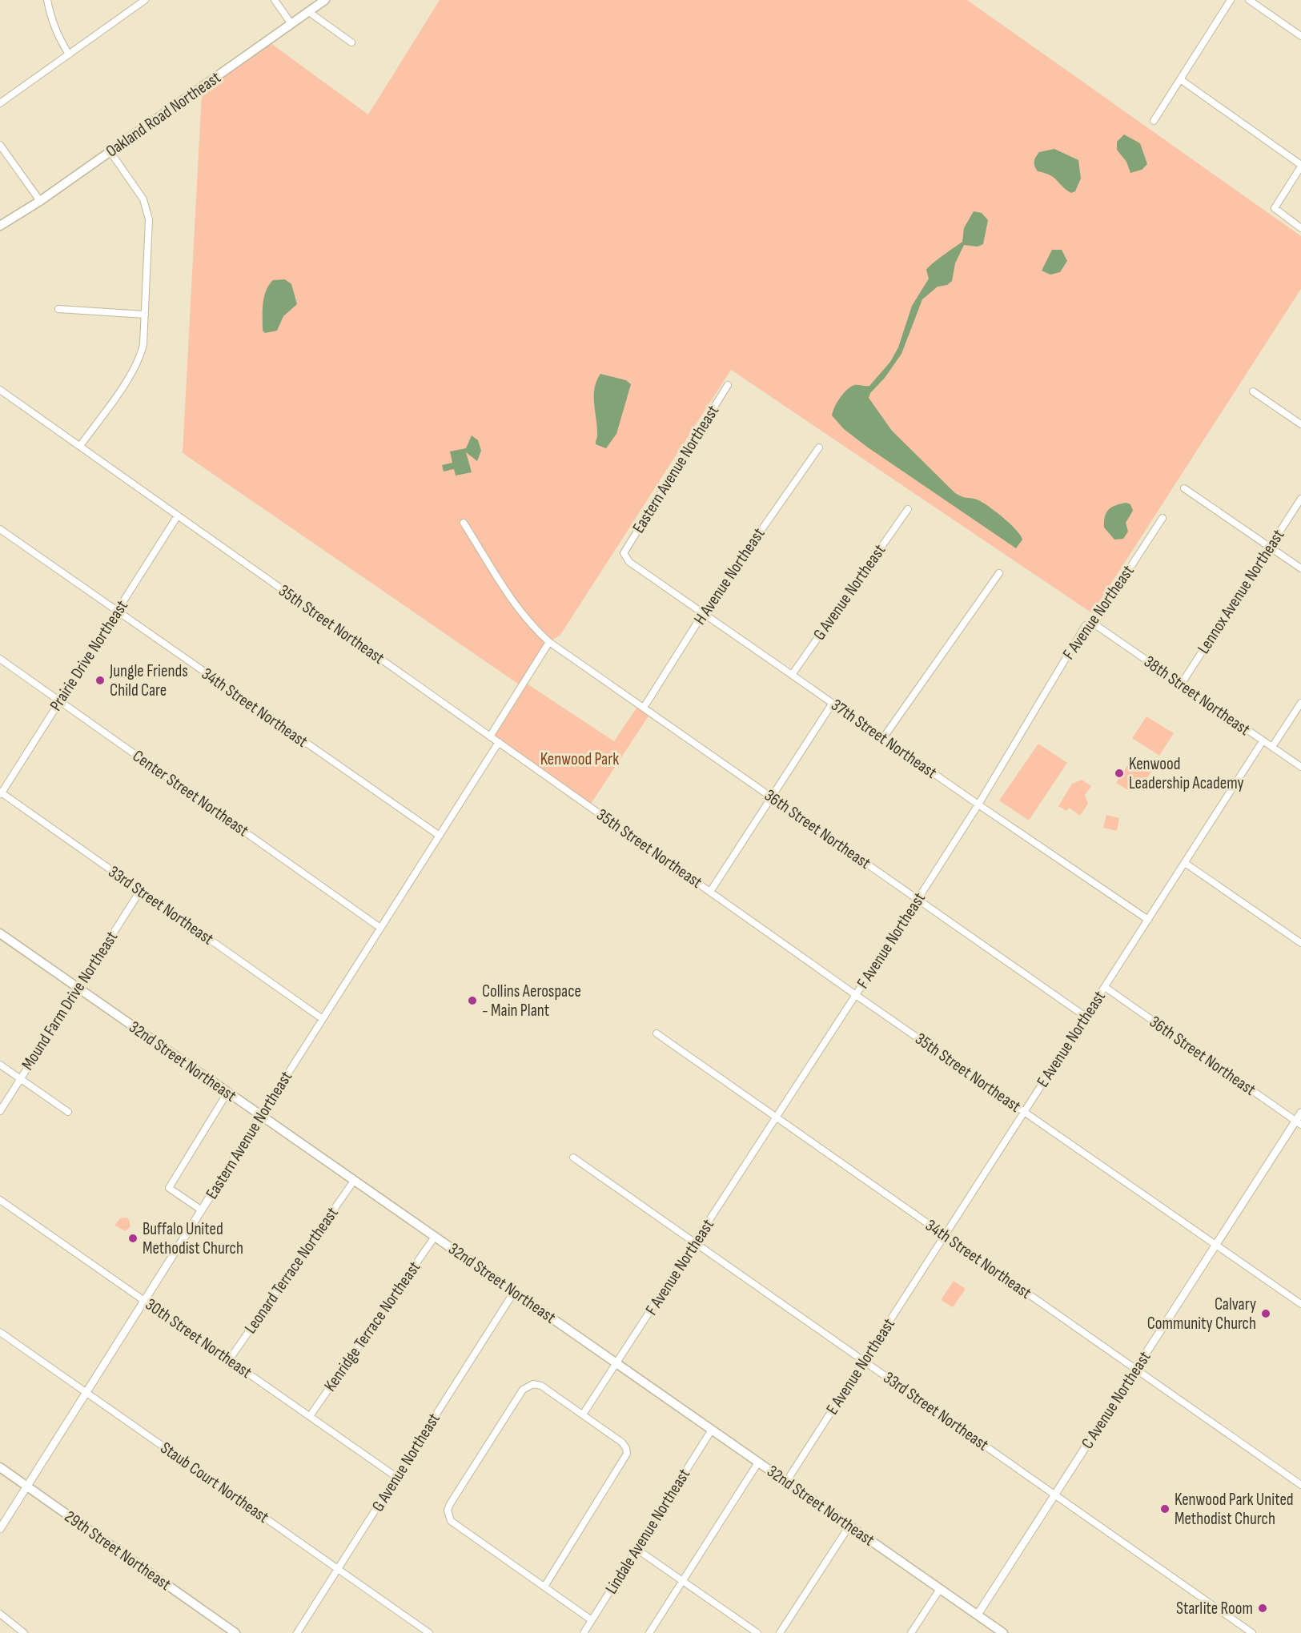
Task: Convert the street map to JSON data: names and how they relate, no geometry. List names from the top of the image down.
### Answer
{
  "streets": {
    "main road": ["Oakland Road Northeast", "32nd Street Northeast", "29th Street Northeast"],
    "street": [
      "Eastern Avenue Northeast",
      "H Avenue Northeast",
      "Lennox Avenue Northeast",
      "G Avenue Northeast",
      "F Avenue Northeast",
      "35th Street Northeast",
      "Prairie Drive Northeast",
      "38th Street Northeast",
      "34th Street Northeast",
      "37th Street Northeast",
      "Center Street Northeast",
      "36th Street Northeast",
      "33rd Street Northeast",
      "Mound Farm Drive Northeast",
      "E Avenue Northeast",
      "Leonard Terrace Northeast",
      "Kenridge Terrace Northeast",
      "30th Street Northeast",
      "C Avenue Northeast",
      "Staub Court Northeast",
      "Lindale Avenue Northeast"
    ]
  },
  "crossings": [
    ["Eastern Avenue Northeast", "35th Street Northeast"],
    ["Eastern Avenue Northeast", "34th Street Northeast"],
    ["Eastern Avenue Northeast", "37th Street Northeast"],
    ["Eastern Avenue Northeast", "Center Street Northeast"],
    ["Eastern Avenue Northeast", "33rd Street Northeast"],
    ["Eastern Avenue Northeast", "32nd Street Northeast"],
    ["Eastern Avenue Northeast", "30th Street Northeast"],
    ["Eastern Avenue Northeast", "Staub Court Northeast"],
    ["Eastern Avenue Northeast", "29th Street Northeast"],
    ["H Avenue Northeast", "37th Street Northeast"],
    ["H Avenue Northeast", "36th Street Northeast"],
    ["Lennox Avenue Northeast", "38th Street Northeast"],
    ["G Avenue Northeast", "37th Street Northeast"],
    ["G Avenue Northeast", "32nd Street Northeast"],
    ["G Avenue Northeast", "30th Street Northeast"],
    ["G Avenue Northeast", "Staub Court Northeast"],
    ["F Avenue Northeast", "35th Street Northeast"],
    ["F Avenue Northeast", "38th Street Northeast"],
    ["F Avenue Northeast", "34th Street Northeast"],
    ["F Avenue Northeast", "37th Street Northeast"],
    ["F Avenue Northeast", "36th Street Northeast"],
    ["F Avenue Northeast", "33rd Street Northeast"],
    ["F Avenue Northeast", "32nd Street Northeast"],
    ["35th Street Northeast", "Prairie Drive Northeast"],
    ["35th Street Northeast", "E Avenue Northeast"],
    ["35th Street Northeast", "C Avenue Northeast"],
    ["Prairie Drive Northeast", "34th Street Northeast"],
    ["Prairie Drive Northeast", "Center Street Northeast"],
    ["Prairie Drive Northeast", "33rd Street Northeast"],
    ["38th Street Northeast", "E Avenue Northeast"],
    ["34th Street Northeast", "E Avenue Northeast"],
    ["34th Street Northeast", "C Avenue Northeast"],
    ["37th Street Northeast", "E Avenue Northeast"],
    ["36th Street Northeast", "E Avenue Northeast"],
    ["36th Street Northeast", "C Avenue Northeast"],
    ["33rd Street Northeast", "Mound Farm Drive Northeast"],
    ["33rd Street Northeast", "E Avenue Northeast"],
    ["33rd Street Northeast", "C Avenue Northeast"],
    ["Mound Farm Drive Northeast", "32nd Street Northeast"],
    ["E Avenue Northeast", "32nd Street Northeast"],
    ["32nd Street Northeast", "Leonard Terrace Northeast"],
    ["32nd Street Northeast", "Kenridge Terrace Northeast"],
    ["32nd Street Northeast", "C Avenue Northeast"],
    ["32nd Street Northeast", "Lindale Avenue Northeast"],
    ["Leonard Terrace Northeast", "30th Street Northeast"],
    ["Kenridge Terrace Northeast", "30th Street Northeast"]
  ],
  "parks": ["Kenwood Park"],
  "places": [
    "Jungle Friends Child Care",
    "Kenwood Leadership Academy",
    "Collins Aerospace - Main Plant",
    "Buffalo United Methodist Church",
    "Calvary Community Church",
    "Kenwood Park United Methodist Church",
    "Starlite Room"
  ]
}
